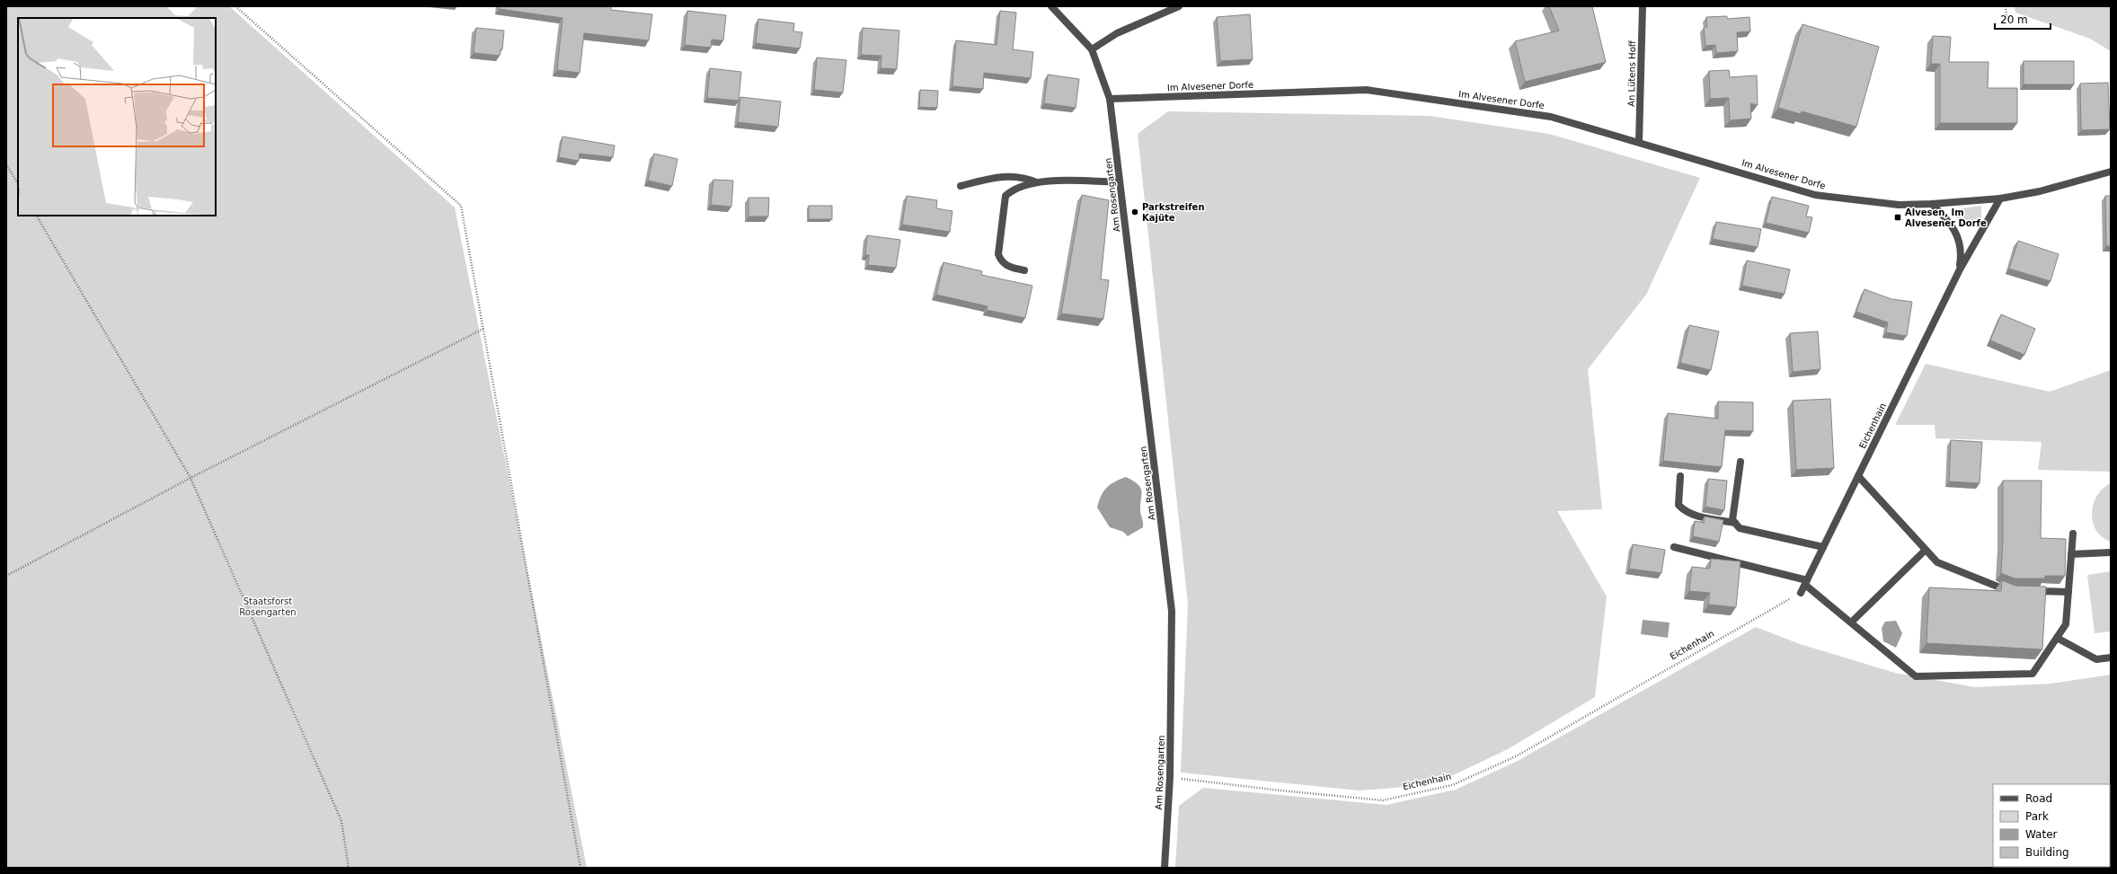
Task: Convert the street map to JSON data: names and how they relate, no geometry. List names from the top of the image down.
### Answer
{
  "streets": {
    "street": [
      "An Lütens Hoff",
      "Im Alvesener Dorfe",
      "Am Rosengarten",
      "Eichenhain"
    ]
  },
  "crossings": [
    ["An Lütens Hoff", "Im Alvesener Dorfe"],
    ["Im Alvesener Dorfe", "Am Rosengarten"],
    ["Im Alvesener Dorfe", "Eichenhain"],
    ["Am Rosengarten", "Eichenhain"]
  ],
  "parks": ["Staatsforst Rosengarten"],
  "places": {
    "other": ["Parkstreifen Kajüte"],
    "transit": ["Alvesen, Im Alvesener Dorfe"]
  },
  "legend": [
    "Road",
    "Park",
    "Water",
    "Building"
  ],
  "scale_bar": "20 m"
}
